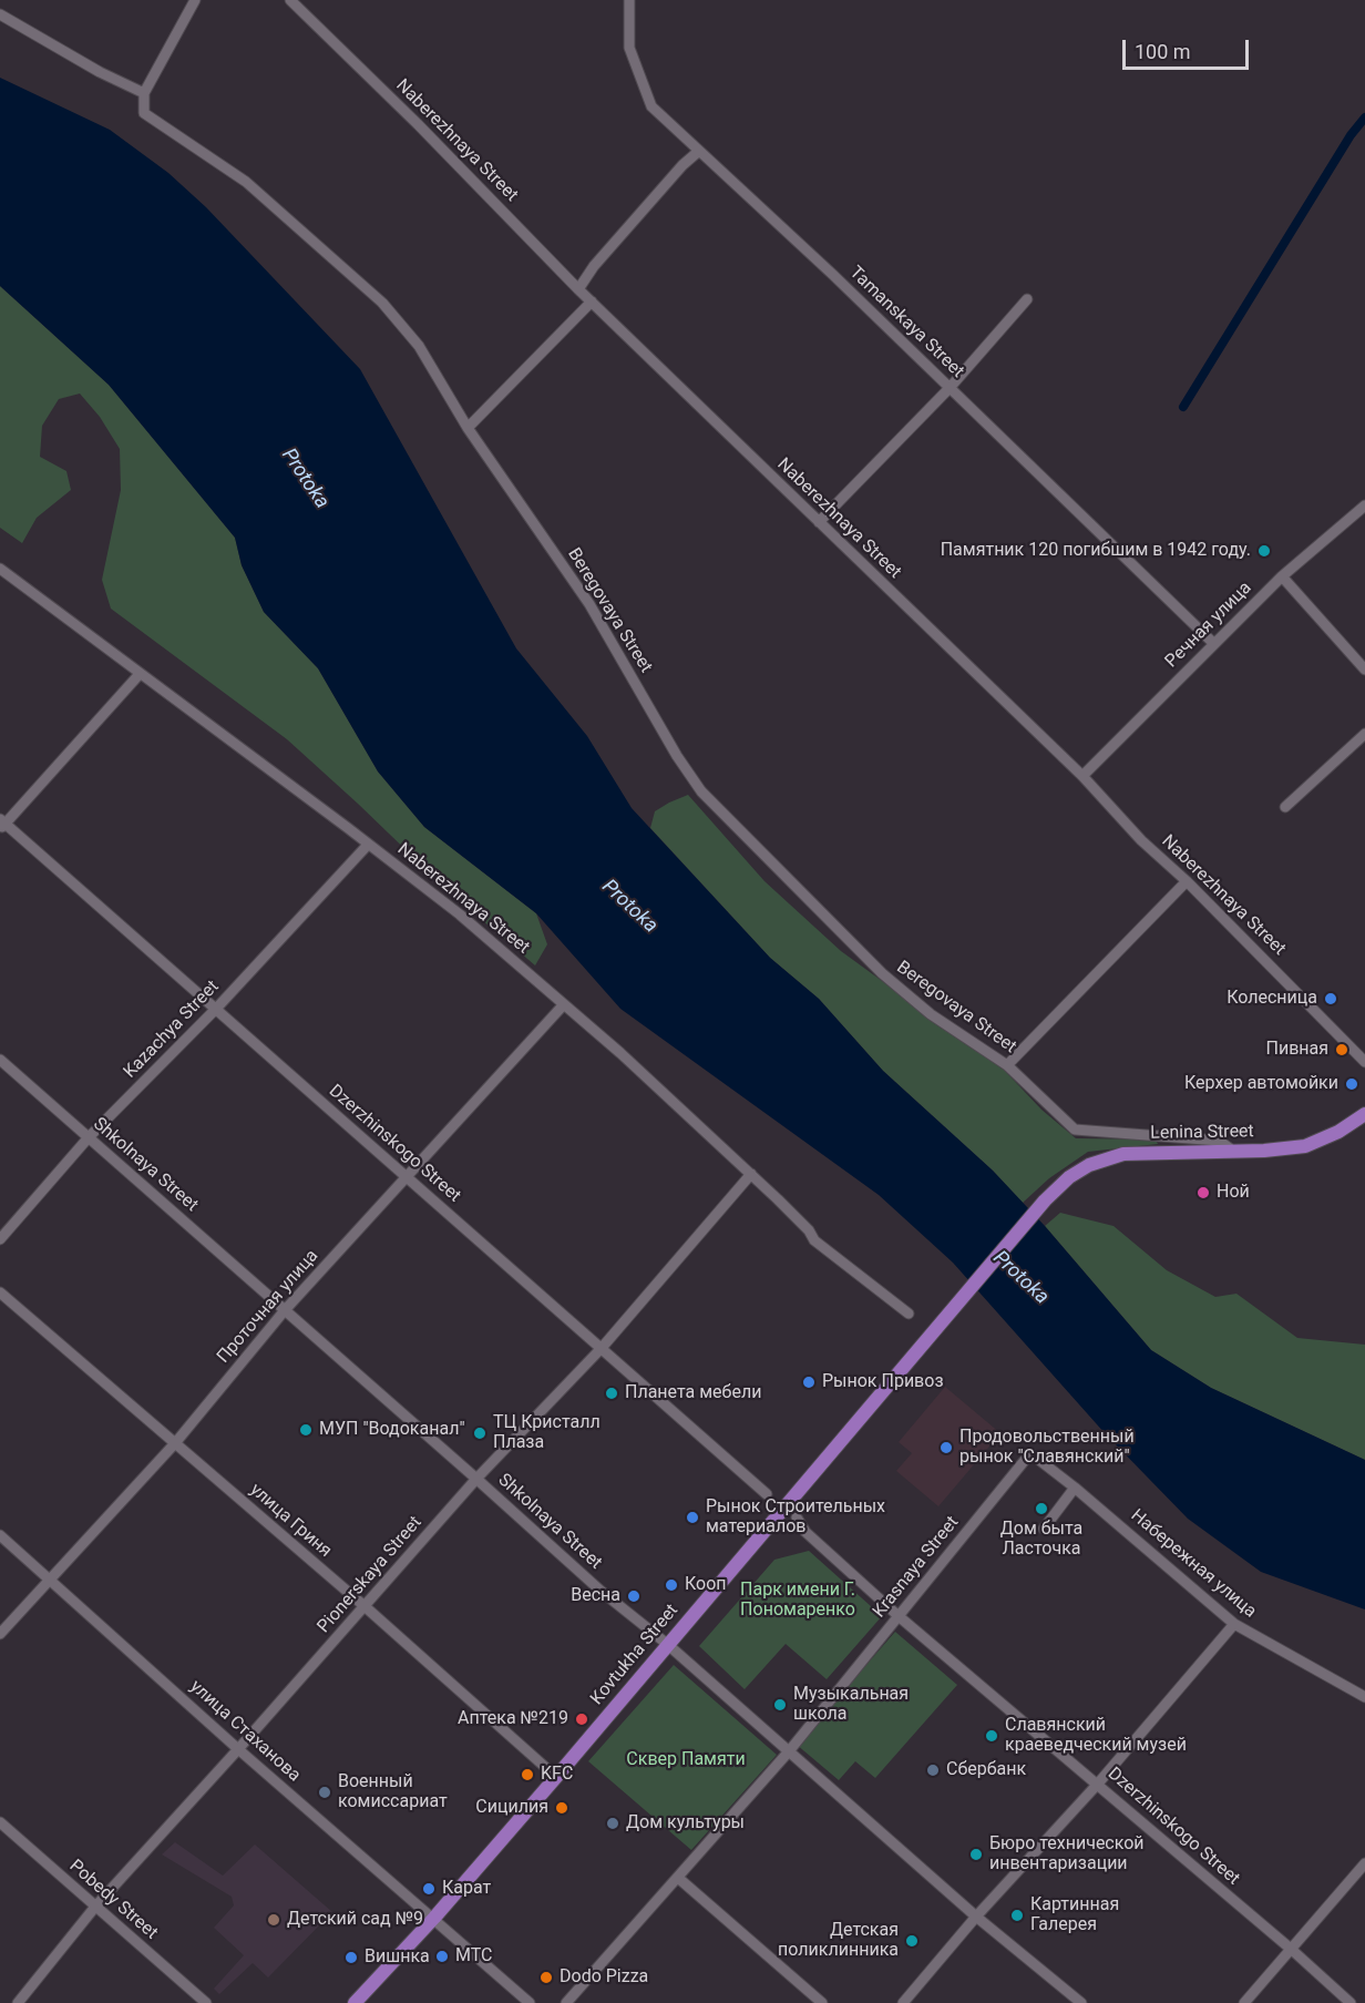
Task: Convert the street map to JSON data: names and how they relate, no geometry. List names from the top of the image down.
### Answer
{
  "streets": {
    "main road": ["Lenina Street", "Kovtukha Street"],
    "street": [
      "Naberezhnaya Street",
      "Tamanskaya Street",
      "Beregovaya Street",
      "Речная улица",
      "Kazachya Street",
      "Dzerzhinskogo Street",
      "Shkolnaya Street",
      "Проточная улица",
      "улица Гриня",
      "Набережная улица",
      "Krasnaya Street",
      "Pionerskaya Street",
      "улица Стаханова",
      "Pobedy Street"
    ]
  },
  "crossings": [
    ["Naberezhnaya Street", "Речная улица"],
    ["Naberezhnaya Street", "Kazachya Street"],
    ["Naberezhnaya Street", "Проточная улица"],
    ["Naberezhnaya Street", "Pionerskaya Street"],
    ["Tamanskaya Street", "Речная улица"],
    ["Beregovaya Street", "Lenina Street"],
    ["Kazachya Street", "Dzerzhinskogo Street"],
    ["Kazachya Street", "Shkolnaya Street"],
    ["Lenina Street", "Kovtukha Street"],
    ["Dzerzhinskogo Street", "Проточная улица"],
    ["Dzerzhinskogo Street", "Krasnaya Street"],
    ["Dzerzhinskogo Street", "Pionerskaya Street"],
    ["Shkolnaya Street", "Проточная улица"],
    ["Shkolnaya Street", "Krasnaya Street"],
    ["Shkolnaya Street", "Pionerskaya Street"],
    ["Shkolnaya Street", "Kovtukha Street"],
    ["Проточная улица", "улица Гриня"],
    ["Проточная улица", "улица Стаханова"],
    ["улица Гриня", "Pionerskaya Street"],
    ["улица Гриня", "Kovtukha Street"],
    ["Набережная улица", "Krasnaya Street"],
    ["Pionerskaya Street", "улица Стаханова"],
    ["Pionerskaya Street", "Pobedy Street"],
    ["Kovtukha Street", "улица Стаханова"]
  ],
  "water": ["Protoka"],
  "parks": ["Парк имени Г. Пономаренко", "Сквер Памяти"],
  "places": [
    "Памятник 120 погибшим в 1942 году.",
    "Колесница",
    "Пивная",
    "Керхер автомойки",
    "Ной",
    "Рынок Привоз",
    "Планета мебели",
    "МУП \"Водоканал\"",
    "ТЦ Кристалл Плаза",
    "Продовольственный рынок \"Славянский\"",
    "Дом быта Ласточка",
    "Рынок Строительных материалов",
    "Кооп",
    "Весна",
    "Музыкальная школа",
    "Аптека №219",
    "Славянский краеведческий музей",
    "Сбербанк",
    "KFC",
    "Военный комиссариат",
    "Сицилия",
    "Дом культуры",
    "Бюро технической инвентаризации",
    "Карат",
    "Картинная Галерея",
    "Детский сад №9",
    "Детская поликлинника",
    "МТС",
    "Вишнка",
    "Dodo Pizza"
  ],
  "scale_bar": "100 m"
}
